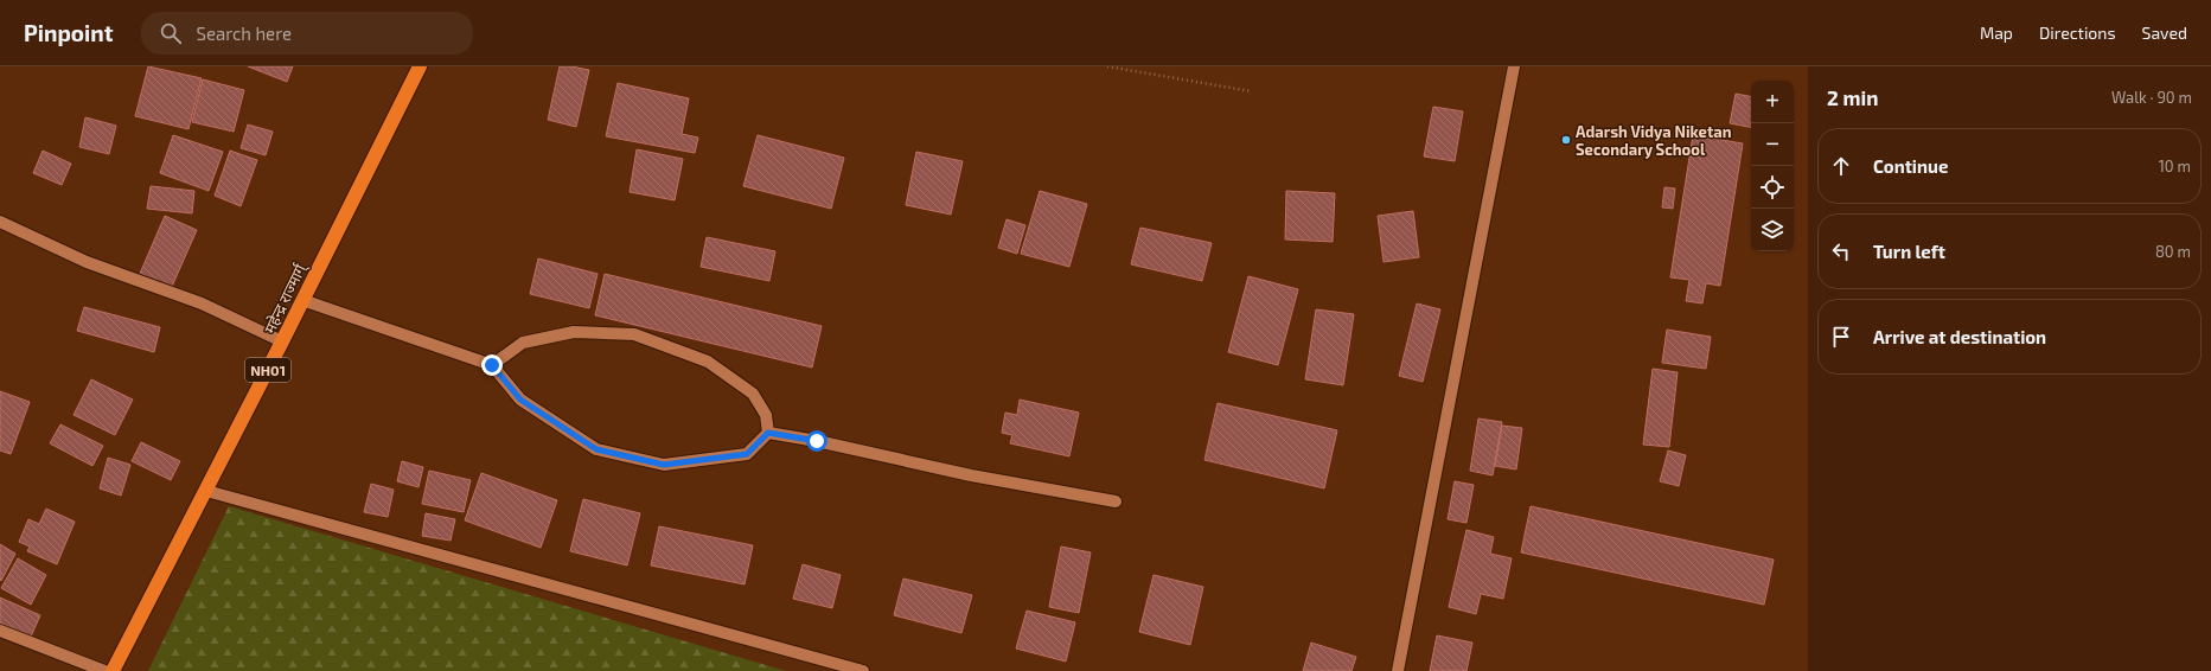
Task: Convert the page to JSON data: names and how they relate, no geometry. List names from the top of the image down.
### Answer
{
  "streets": {
    "highway": ["महेन्द्र राज्मार्ग्", "NH01"]
  },
  "places": ["Adarsh Vidya Niketan Secondary School"],
  "page": {
    "header": "Pinpoint",
    "search": "Search here",
    "nav": ["Map", "Directions", "Saved"],
    "heading": ["2 min", "Walk · 90 m"],
    "map_buttons": ["+", "−"],
    "list": [
      ["Continue", "10 m"],
      ["Turn left", "80 m"],
      "Arrive at destination"
    ]
  }
}
